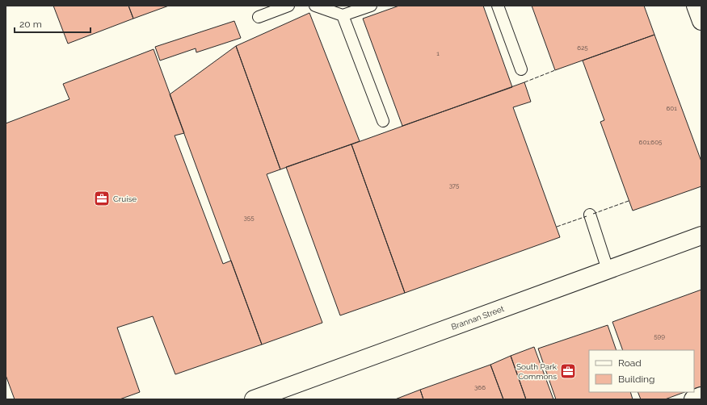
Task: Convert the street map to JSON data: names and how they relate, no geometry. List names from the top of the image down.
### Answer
{
  "streets": {
    "main road": ["Brannan Street"]
  },
  "places": {
    "office": ["Cruise", "South Park Commons"]
  },
  "house_numbers": [
    "625",
    "1",
    "601",
    "601;605",
    "375",
    "355",
    "599",
    "366"
  ],
  "legend": ["Road", "Building"],
  "scale_bar": "20 m"
}
